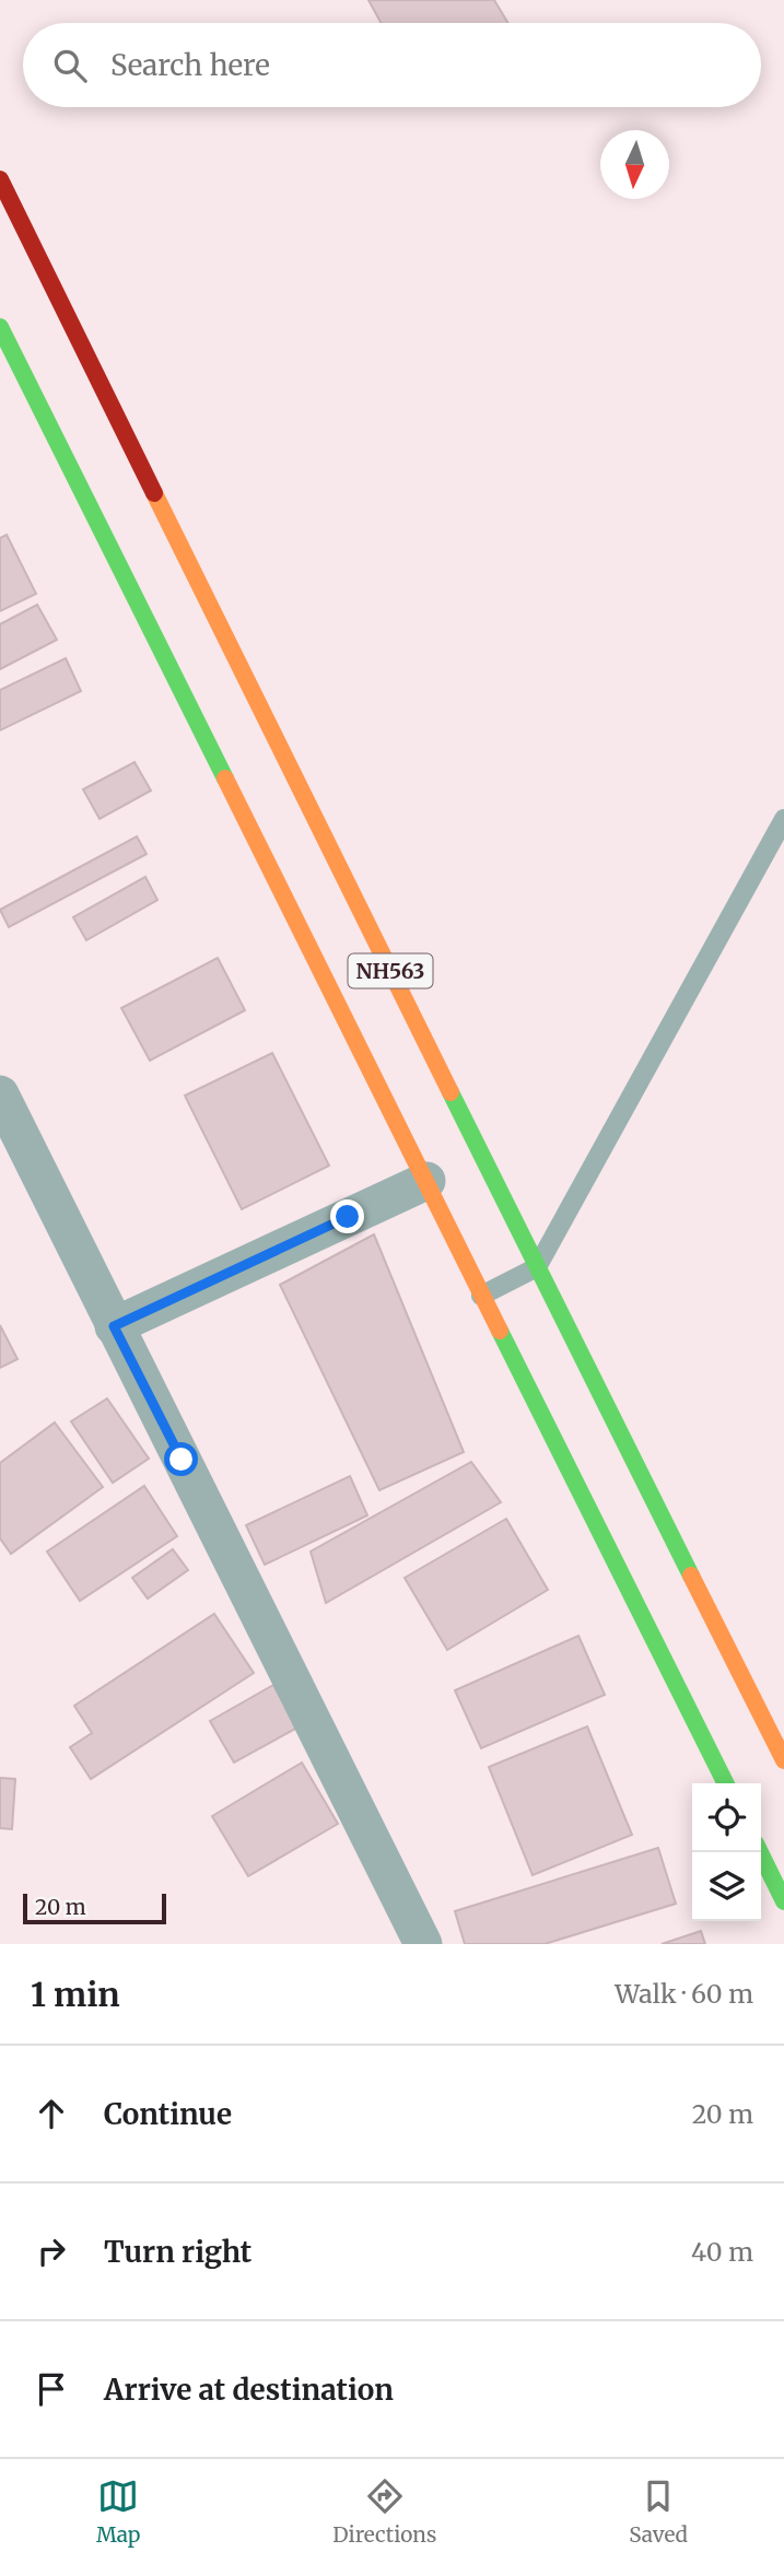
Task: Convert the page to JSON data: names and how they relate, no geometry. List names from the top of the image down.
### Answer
{
  "streets": {
    "highway": ["NH563"]
  },
  "scale_bar": "20 m",
  "north": "bottom",
  "page": {
    "search": "Search here",
    "scale": "20 m",
    "heading": ["1 min", "Walk · 60 m"],
    "list": [
      ["Continue", "20 m"],
      ["Turn right", "40 m"],
      "Arrive at destination"
    ],
    "nav": ["Map", "Directions", "Saved"]
  }
}
